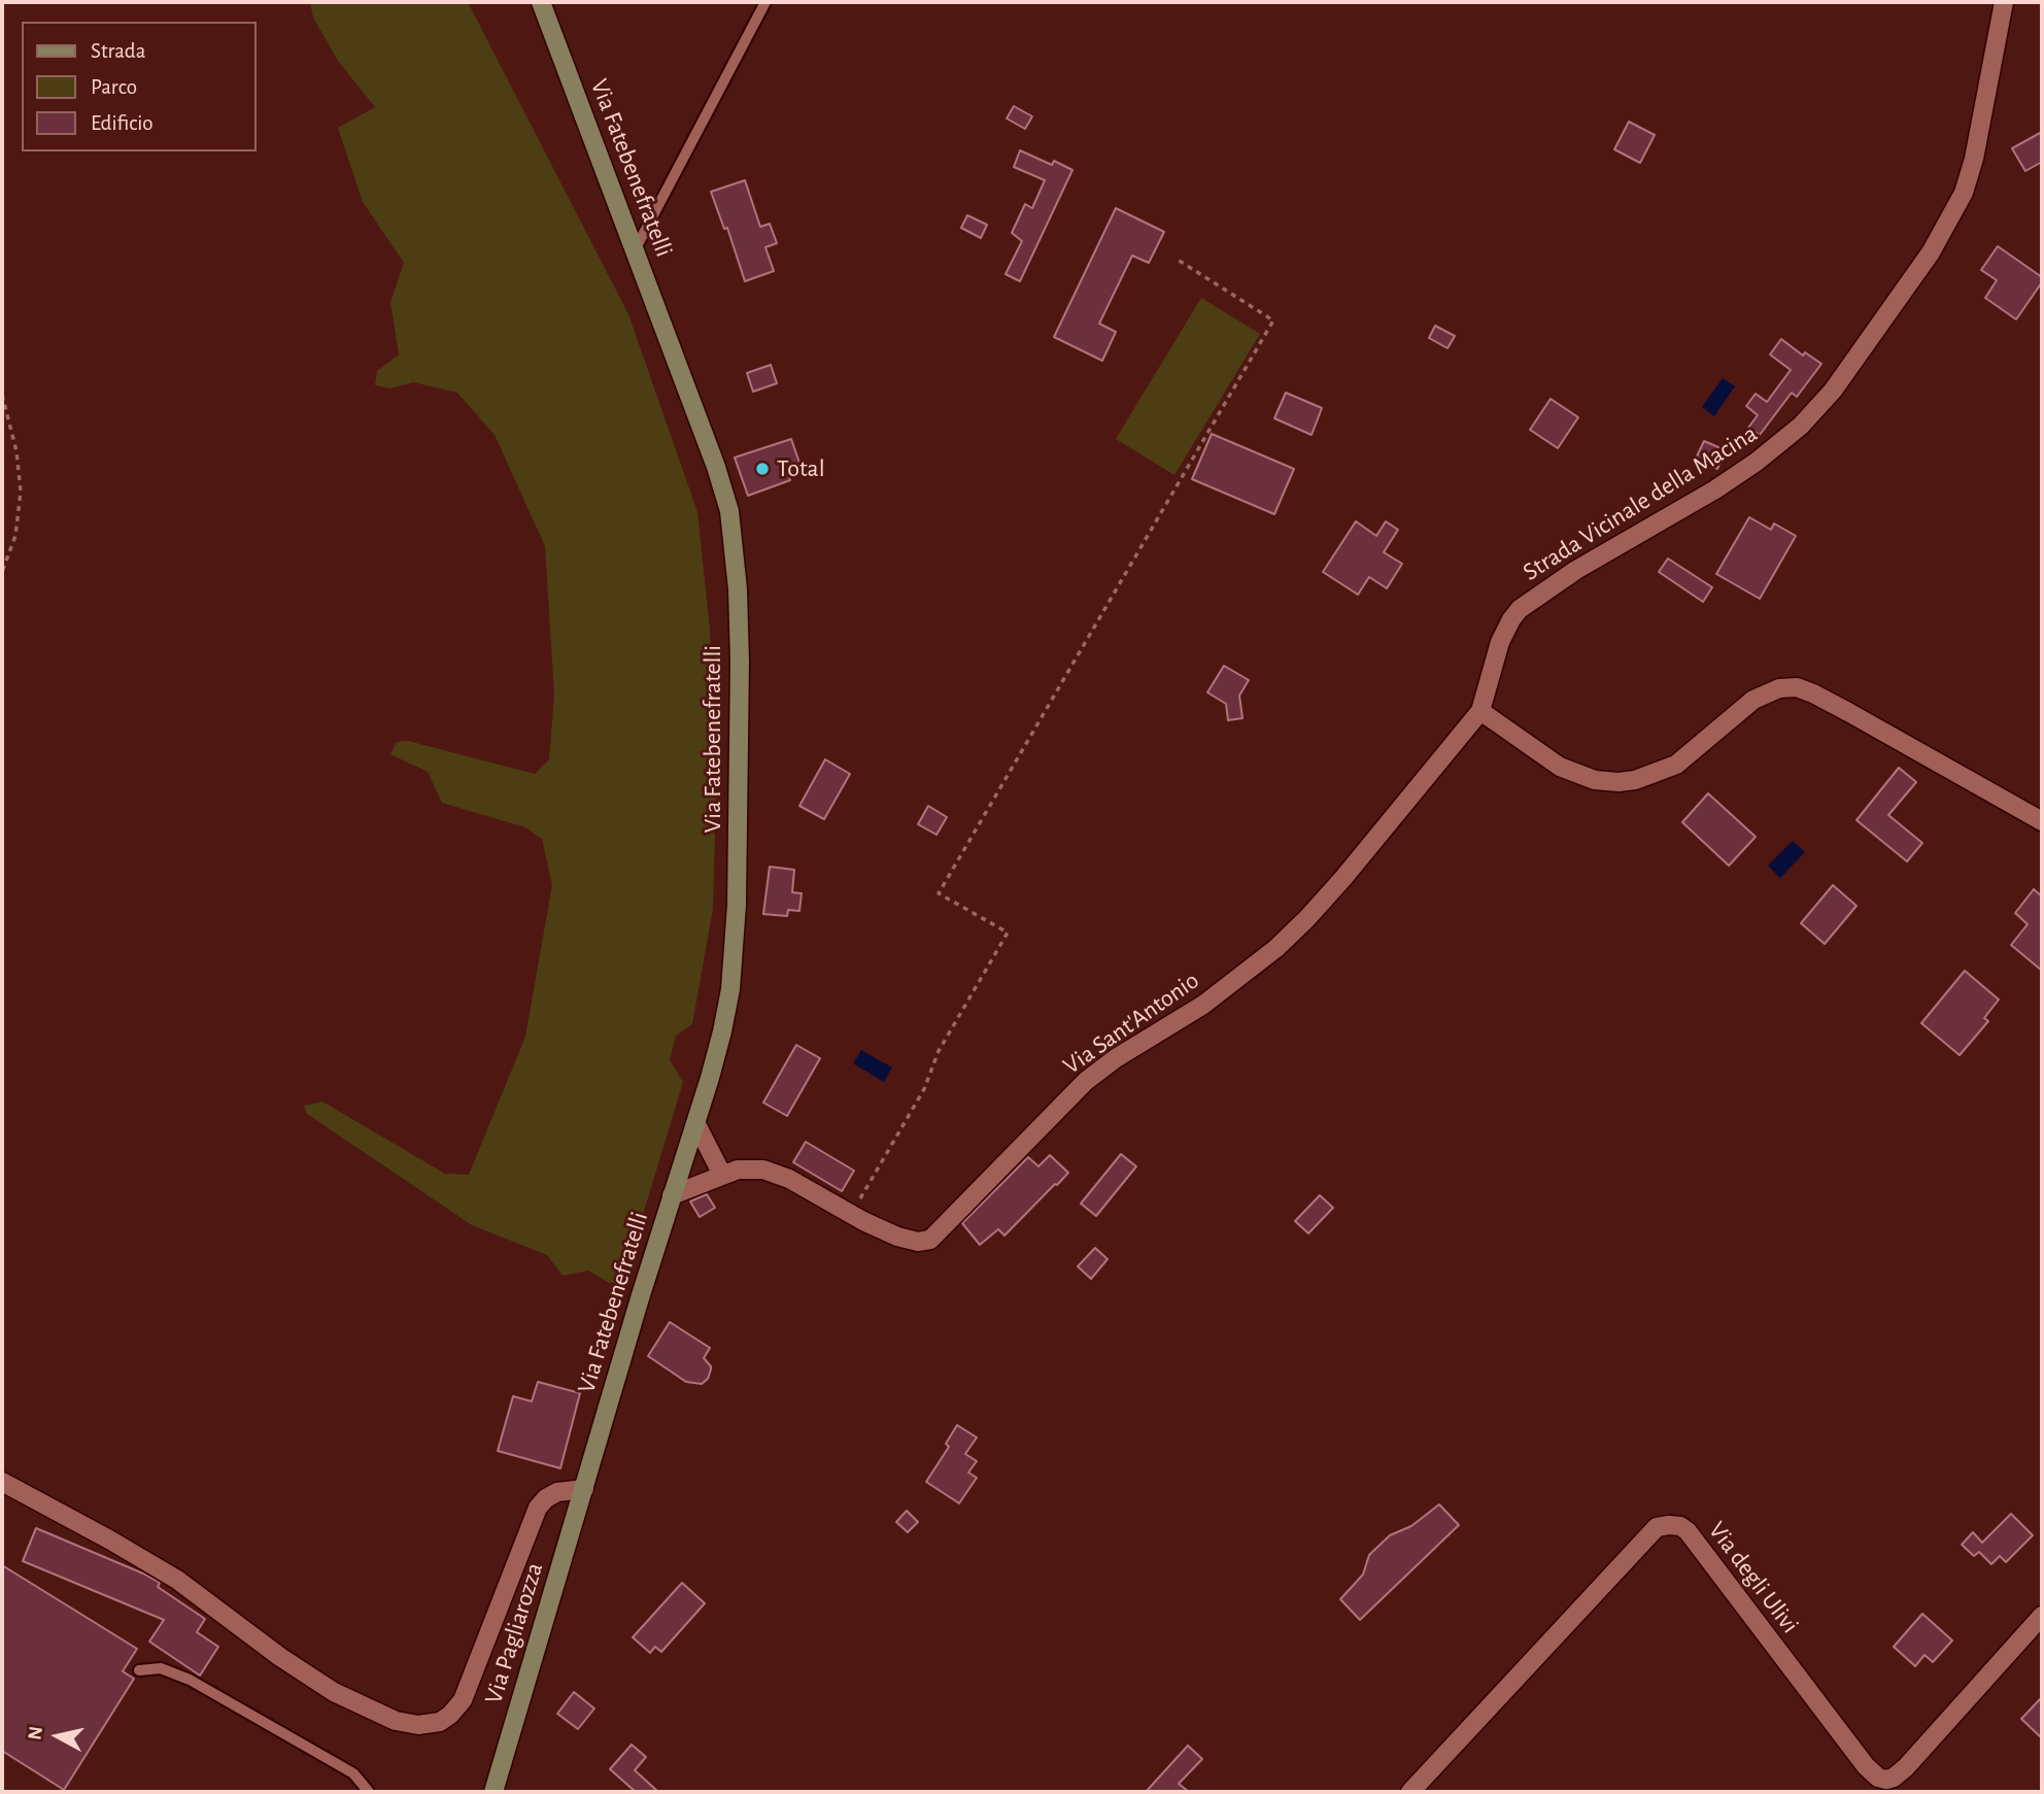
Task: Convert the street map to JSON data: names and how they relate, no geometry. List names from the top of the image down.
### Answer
{
  "streets": {
    "street": [
      "Via Fatebenefratelli",
      "Strada Vicinale della Macina",
      "Via Sant'Antonio",
      "Via degli Ulivi",
      "Via Pagliarozza"
    ]
  },
  "crossings": [
    ["Via Fatebenefratelli", "Via Sant'Antonio"],
    ["Via Fatebenefratelli", "Via Pagliarozza"],
    ["Strada Vicinale della Macina", "Via Sant'Antonio"]
  ],
  "places": ["Total"],
  "legend": ["Strada", "Parco", "Edificio"],
  "north": "left"
}
